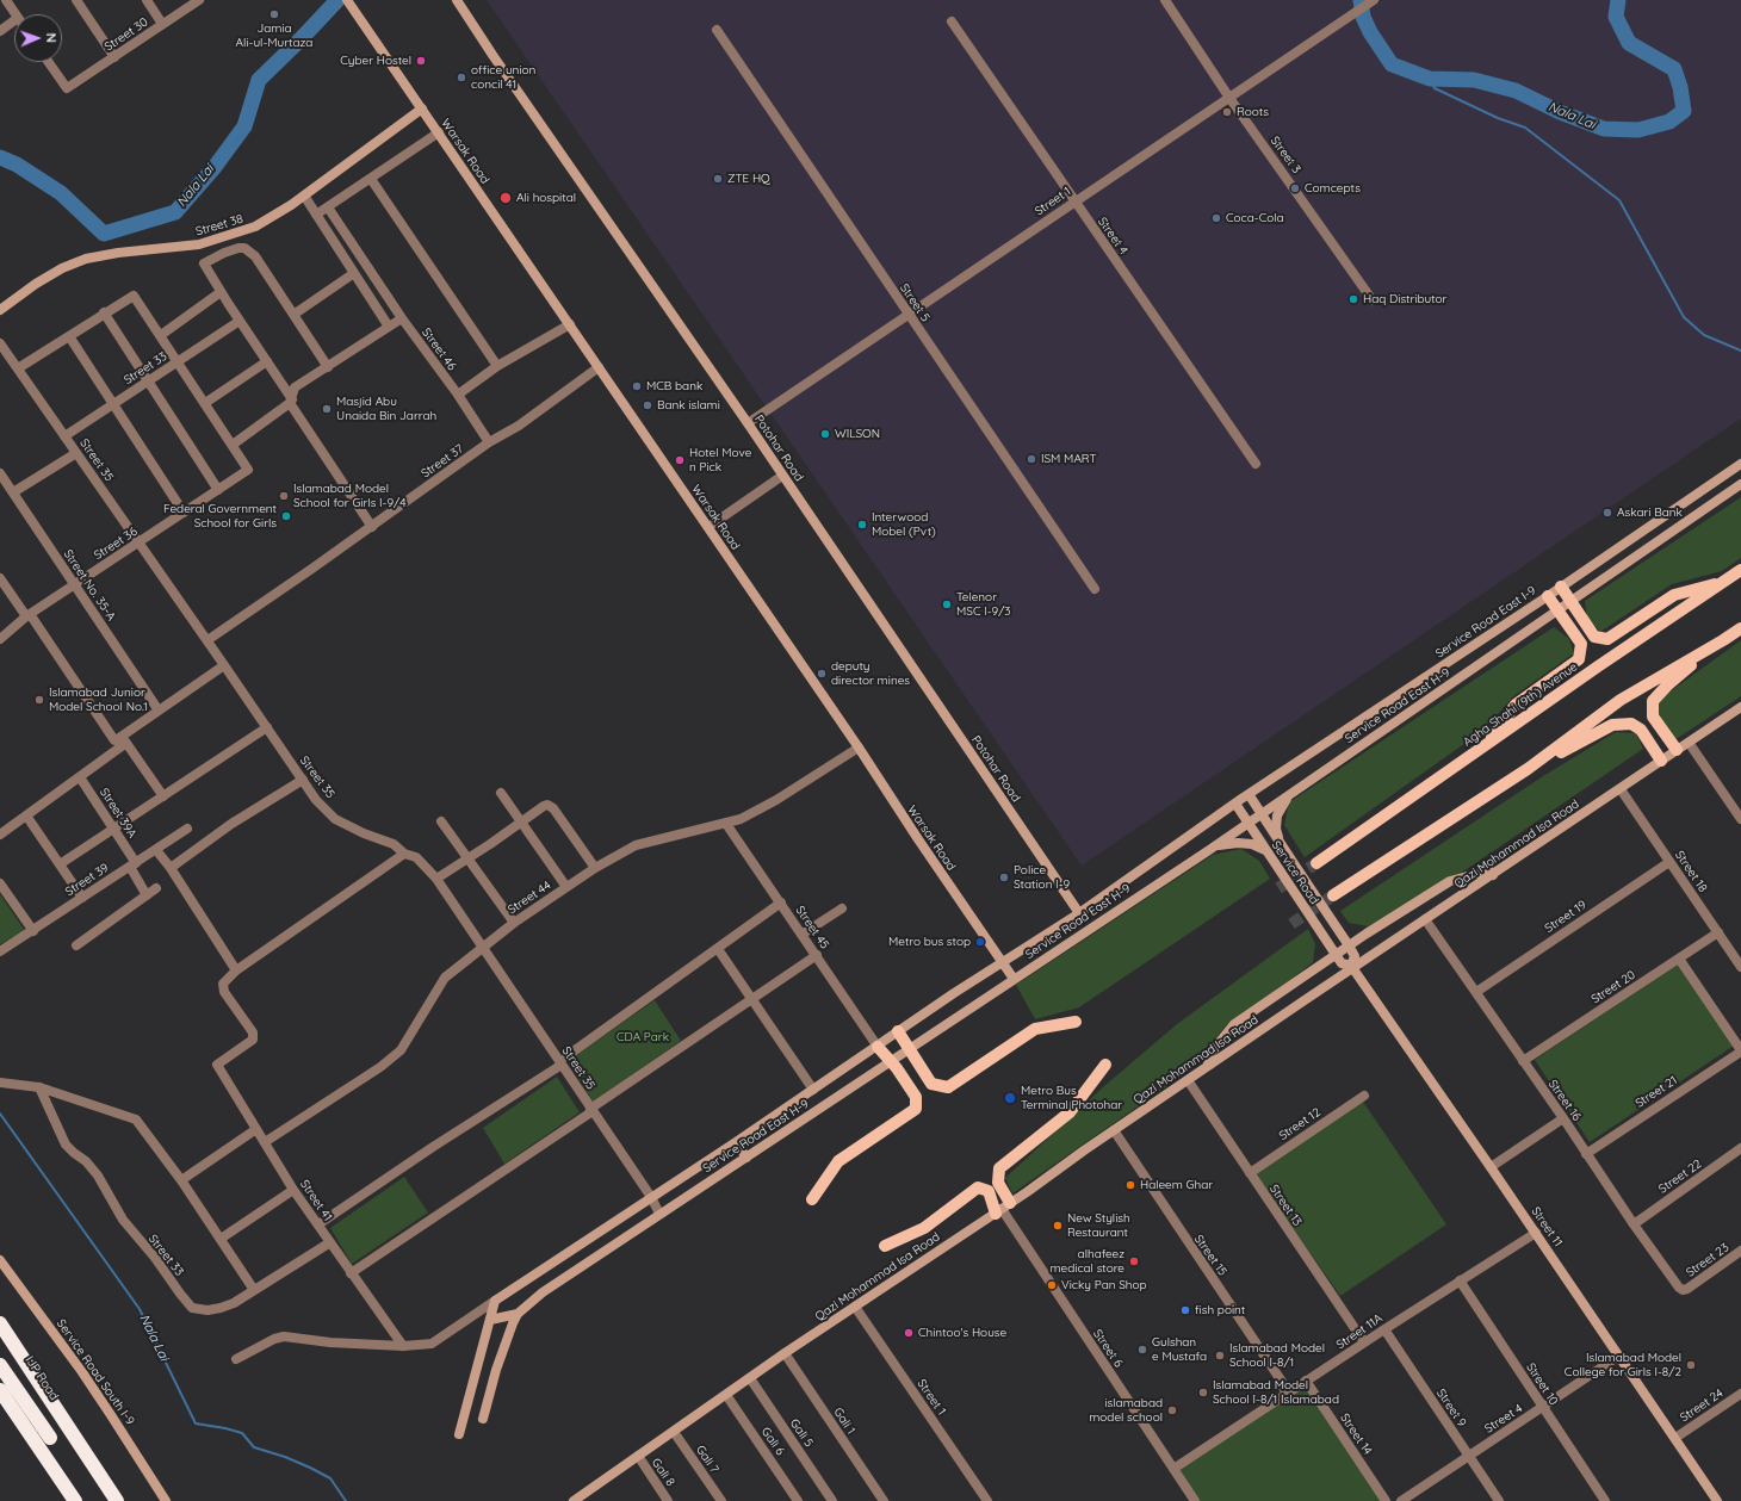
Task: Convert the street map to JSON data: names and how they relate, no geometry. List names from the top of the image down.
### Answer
{
  "streets": {
    "highway": ["IJP Road"],
    "main road": ["Agha Shahi (9th) Avenue"],
    "street": [
      "Street 30",
      "Warsak Road",
      "Street 3",
      "Street 1",
      "Street 38",
      "Street 4",
      "Street 5",
      "Street 46",
      "Street 33",
      "Potohar Road",
      "Street 35",
      "Street 37",
      "Street 36",
      "Street No. 35-A",
      "Service Road East I-9",
      "Service Road East H-9",
      "Street 39A",
      "Qazi Mohammad Isa Road",
      "Street 18",
      "Service Road",
      "Street 39",
      "Street 44",
      "Street 19",
      "Street 45",
      "Street 20",
      "Street 21",
      "Street 16",
      "Street 12",
      "Street 22",
      "Street 41",
      "Street 13",
      "Street 11",
      "Street 15",
      "Street 23",
      "Street 11A",
      "Street 6",
      "Service Road South I-9",
      "Street 10",
      "Street 24",
      "Street 9",
      "Gali 1",
      "Gali 5",
      "Street 14",
      "Gali 6",
      "Gali 7",
      "Gali 8"
    ]
  },
  "crossings": [
    ["Warsak Road", "Street 38"],
    ["Warsak Road", "Street 37"],
    ["Warsak Road", "Service Road East H-9"],
    ["Warsak Road", "Street 44"],
    ["Street 3", "Street 1"],
    ["Street 1", "Street 4"],
    ["Street 1", "Street 5"],
    ["Street 1", "Potohar Road"],
    ["Street 1", "Qazi Mohammad Isa Road"],
    ["Street 4", "Street 11"],
    ["Street 4", "Street 10"],
    ["Street 4", "Street 9"],
    ["Street 46", "Street 37"],
    ["Street 33", "Street 35"],
    ["Street 33", "Street 41"],
    ["Potohar Road", "Service Road East H-9"],
    ["Street 35", "Street 37"],
    ["Street 35", "Street 36"],
    ["Street 35", "Service Road East H-9"],
    ["Street 35", "Street 44"],
    ["Street 36", "Street No. 35-A"],
    ["Service Road East I-9", "Service Road East H-9"],
    ["Service Road East I-9", "Service Road"],
    ["Service Road East H-9", "Service Road"],
    ["Service Road East H-9", "Street 45"],
    ["Street 39A", "Street 39"],
    ["Qazi Mohammad Isa Road", "Street 18"],
    ["Qazi Mohammad Isa Road", "Service Road"],
    ["Qazi Mohammad Isa Road", "Street 16"],
    ["Qazi Mohammad Isa Road", "Street 13"],
    ["Qazi Mohammad Isa Road", "Street 11"],
    ["Qazi Mohammad Isa Road", "Street 15"],
    ["Qazi Mohammad Isa Road", "Street 6"],
    ["Qazi Mohammad Isa Road", "Gali 1"],
    ["Qazi Mohammad Isa Road", "Gali 5"],
    ["Qazi Mohammad Isa Road", "Gali 6"],
    ["Qazi Mohammad Isa Road", "Gali 7"],
    ["Qazi Mohammad Isa Road", "Gali 8"],
    ["Street 18", "Street 19"],
    ["Street 18", "Street 20"],
    ["Service Road", "Street 11"],
    ["Street 44", "Street 45"],
    ["Street 44", "Street 41"],
    ["Street 19", "Street 16"],
    ["Street 20", "Street 16"],
    ["Street 21", "Street 16"],
    ["Street 16", "Street 22"],
    ["Street 16", "Street 23"],
    ["Street 12", "Street 13"],
    ["Street 13", "Street 11A"],
    ["Street 11", "Street 11A"],
    ["Street 11", "Street 24"],
    ["Street 15", "Street 11A"],
    ["Street 11A", "Street 6"],
    ["Street 11A", "Street 10"],
    ["Street 11A", "Street 9"],
    ["Street 11A", "Street 14"]
  ],
  "water": ["Nala Lai"],
  "parks": ["CDA Park"],
  "places": [
    "Jamia Ali-ul-Murtaza",
    "Cyber Hostel",
    "office union concil 41",
    "Roots",
    "ZTE HQ",
    "Comcepts",
    "Ali hospital",
    "Coca-Cola",
    "Haq Distributor",
    "MCB bank",
    "Bank islami",
    "Masjid Abu Unaida Bin Jarrah",
    "WILSON",
    "ISM MART",
    "Hotel Move n Pick",
    "Islamabad Model School for Girls I-9/4",
    "Askari Bank",
    "Federal Government School for Girls",
    "Interwood Mobel (Pvt)",
    "Telenor MSC I-9/3",
    "deputy director mines",
    "Islamabad Junior Model School No.1",
    "Police Station I-9",
    "Metro bus stop",
    "Metro Bus Terminal Photohar",
    "Haleem Ghar",
    "New Stylish Restaurant",
    "alhafeez medical store",
    "Vicky Pan Shop",
    "fish point",
    "Chintoo's House",
    "Gulshan e Mustafa",
    "Islamabad Model School I-8/1",
    "Islamabad Model College for Girls I-8/2",
    "Islamabad Model School I-8/1 Islamabad",
    "islamabad model school"
  ],
  "north": "right"
}
